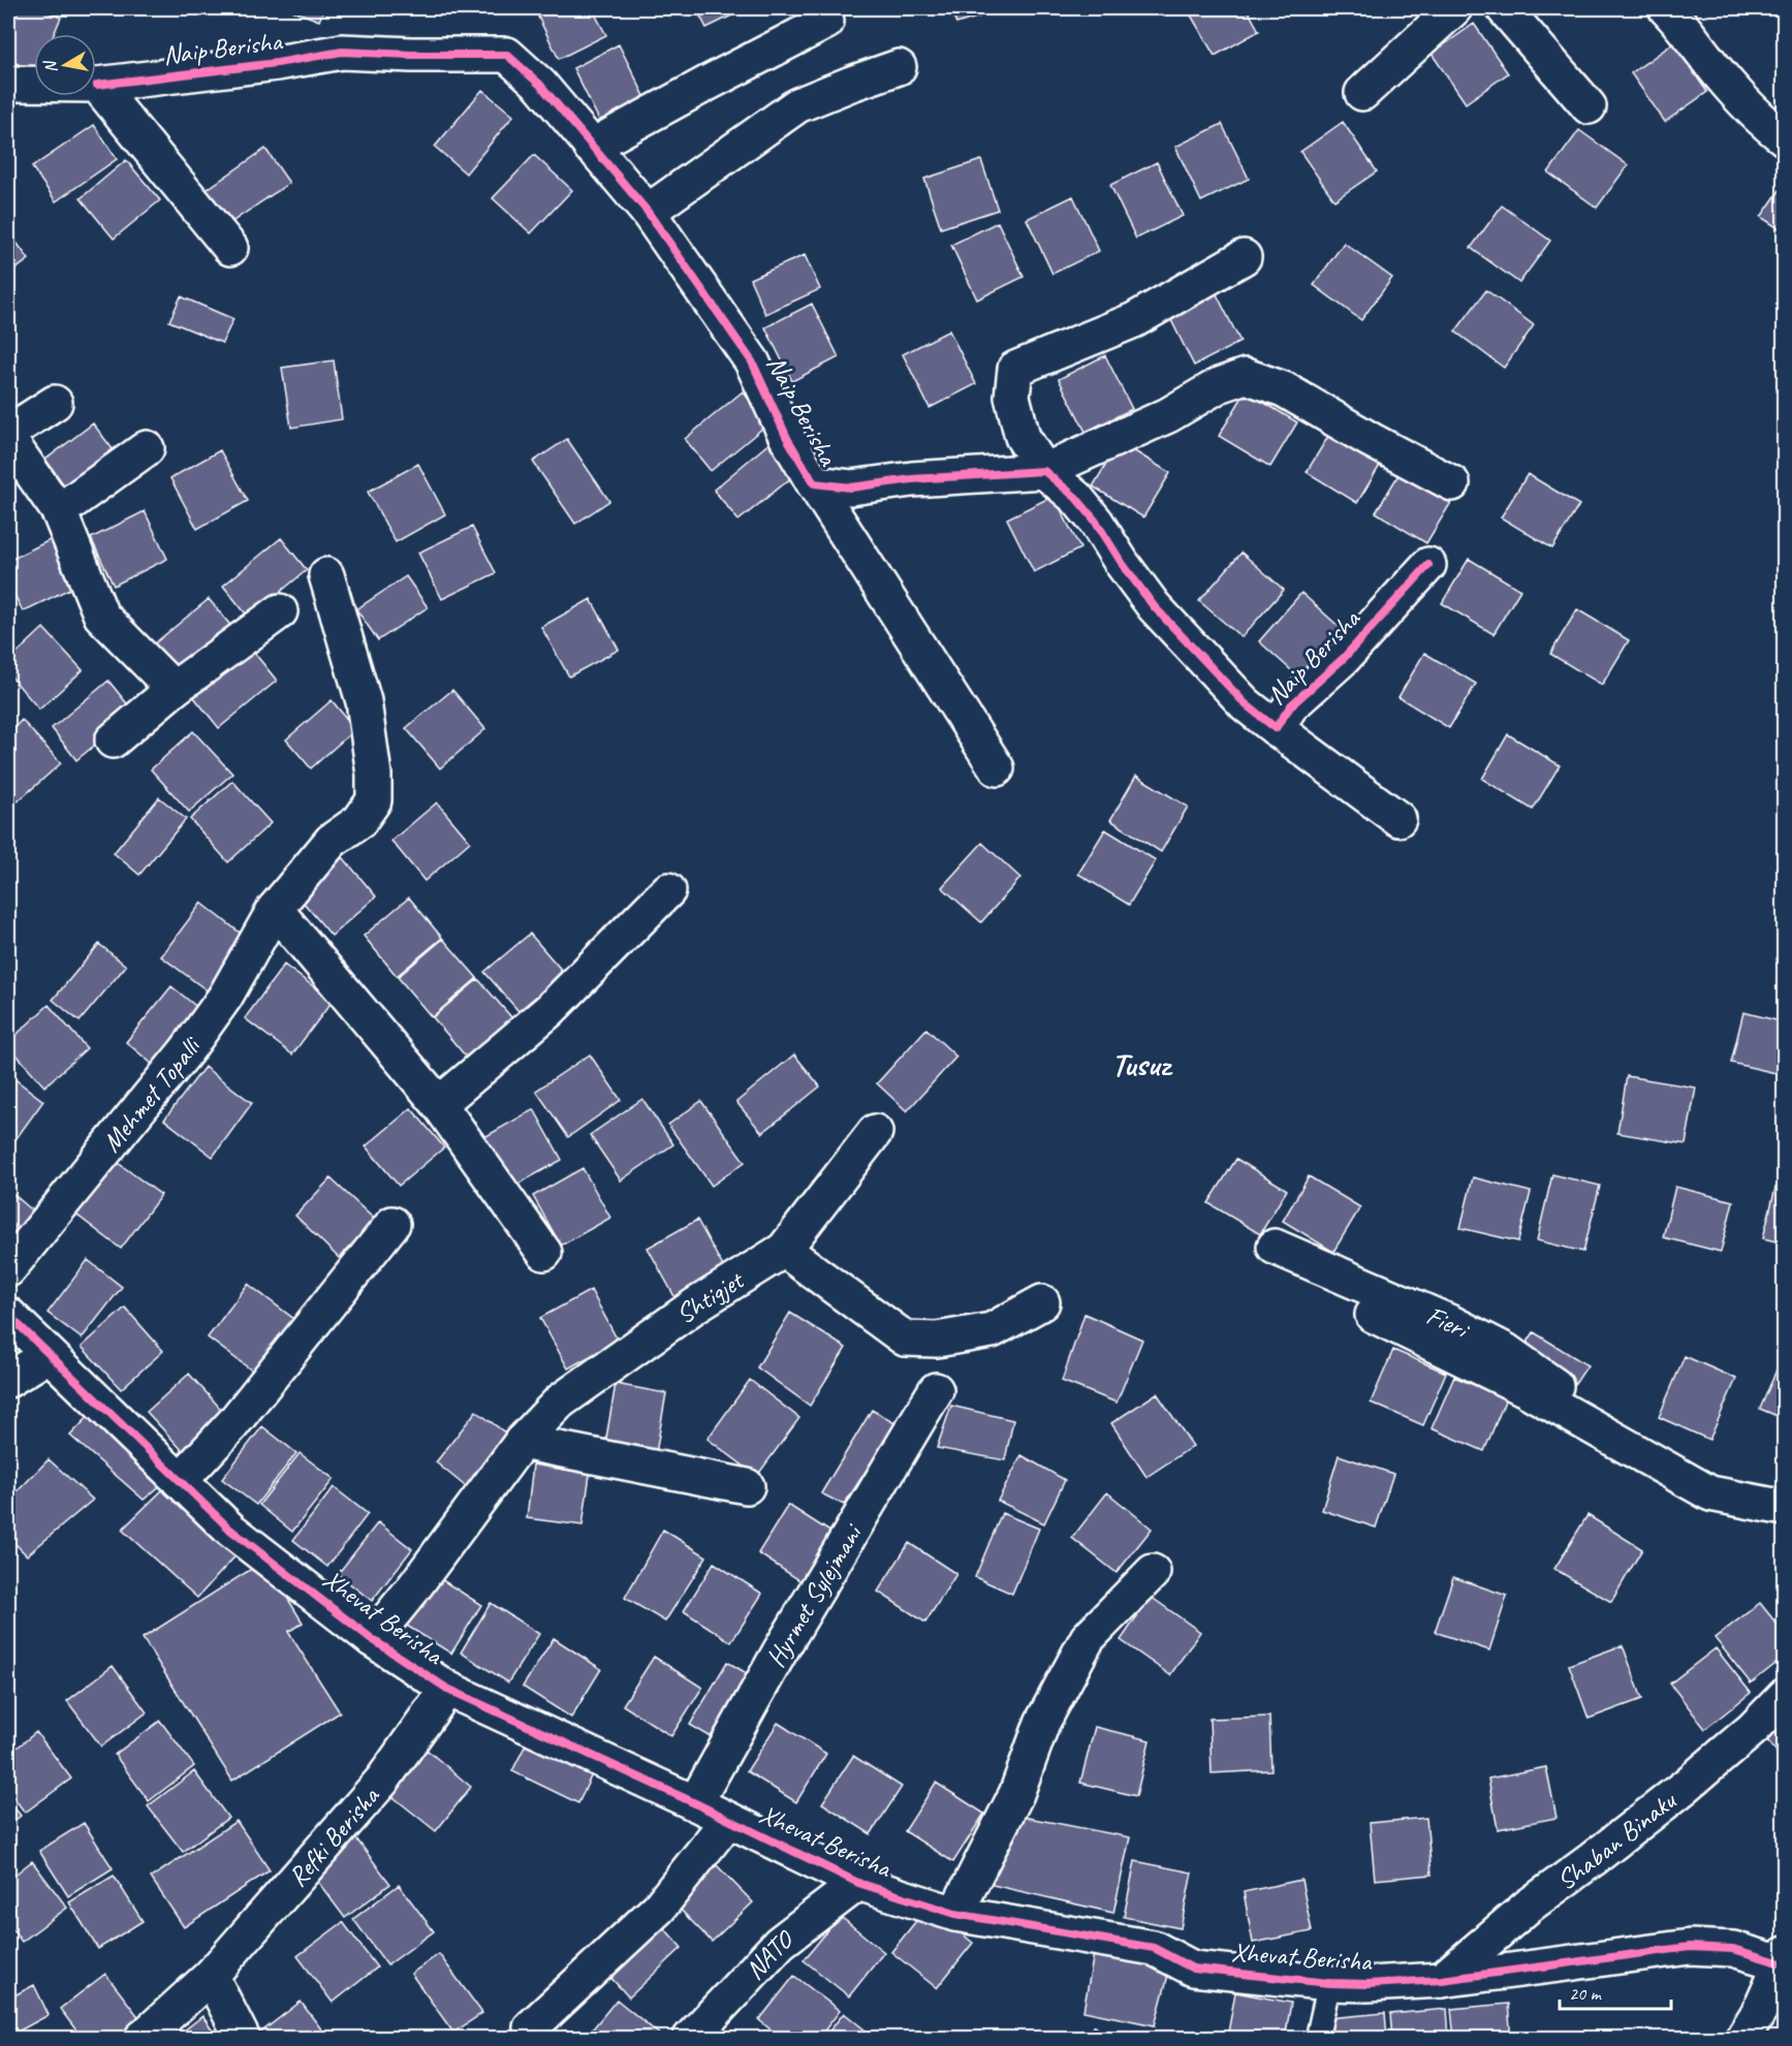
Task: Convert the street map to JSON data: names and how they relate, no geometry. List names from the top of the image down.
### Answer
{
  "streets": {
    "street": [
      "Naip Berisha",
      "Mehmet Topalli",
      "Shtigjet",
      "Fieri",
      "Hyrmet Sylejmani",
      "Xhevat Berisha",
      "Refki Berisha",
      "Shaban Binaku",
      "NATO"
    ]
  },
  "crossings": [
    ["Shtigjet", "Xhevat Berisha"],
    ["Hyrmet Sylejmani", "Xhevat Berisha"],
    ["Xhevat Berisha", "Refki Berisha"],
    ["Xhevat Berisha", "Shaban Binaku"],
    ["Xhevat Berisha", "NATO"]
  ],
  "districts": ["Tusuz"],
  "scale_bar": "20 m",
  "north": "left"
}
